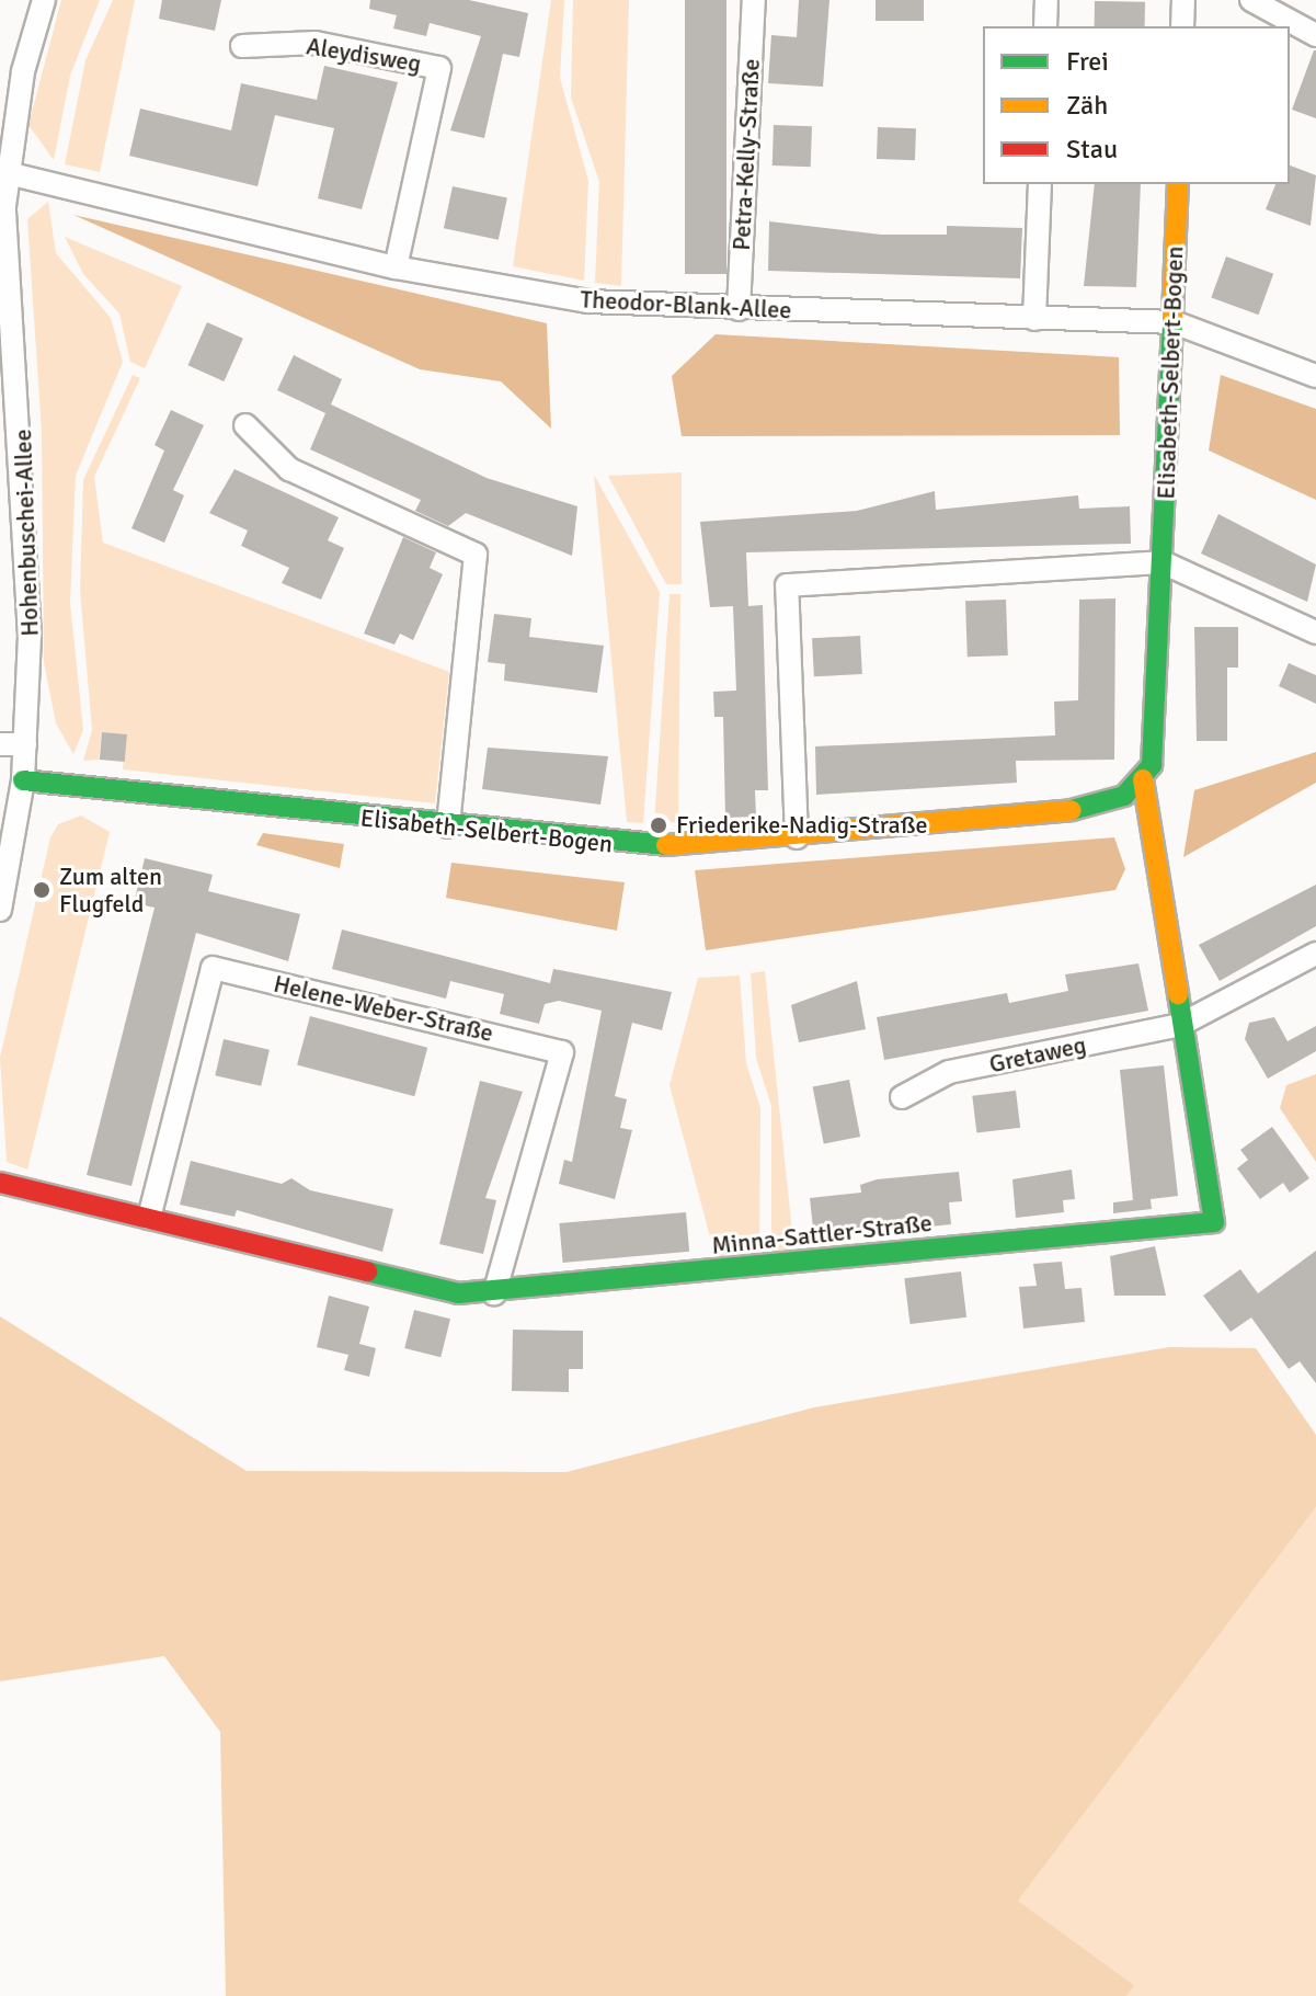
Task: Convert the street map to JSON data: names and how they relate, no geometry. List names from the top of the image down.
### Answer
{
  "streets": {
    "street": [
      "Aleydisweg",
      "Petra-Kelly-Straße",
      "Theodor-Blank-Allee",
      "Elisabeth-Selbert-Bogen",
      "Hohenbuschei-Allee",
      "Helene-Weber-Straße",
      "Gretaweg",
      "Minna-Sattler-Straße"
    ]
  },
  "crossings": [
    ["Aleydisweg", "Theodor-Blank-Allee"],
    ["Petra-Kelly-Straße", "Theodor-Blank-Allee"],
    ["Theodor-Blank-Allee", "Elisabeth-Selbert-Bogen"],
    ["Theodor-Blank-Allee", "Hohenbuschei-Allee"],
    ["Elisabeth-Selbert-Bogen", "Hohenbuschei-Allee"],
    ["Elisabeth-Selbert-Bogen", "Minna-Sattler-Straße"],
    ["Helene-Weber-Straße", "Minna-Sattler-Straße"],
    ["Gretaweg", "Minna-Sattler-Straße"]
  ],
  "places": ["Friederike-Nadig-Straße", "Zum alten Flugfeld"],
  "legend": ["Frei", "Zäh", "Stau"]
}
